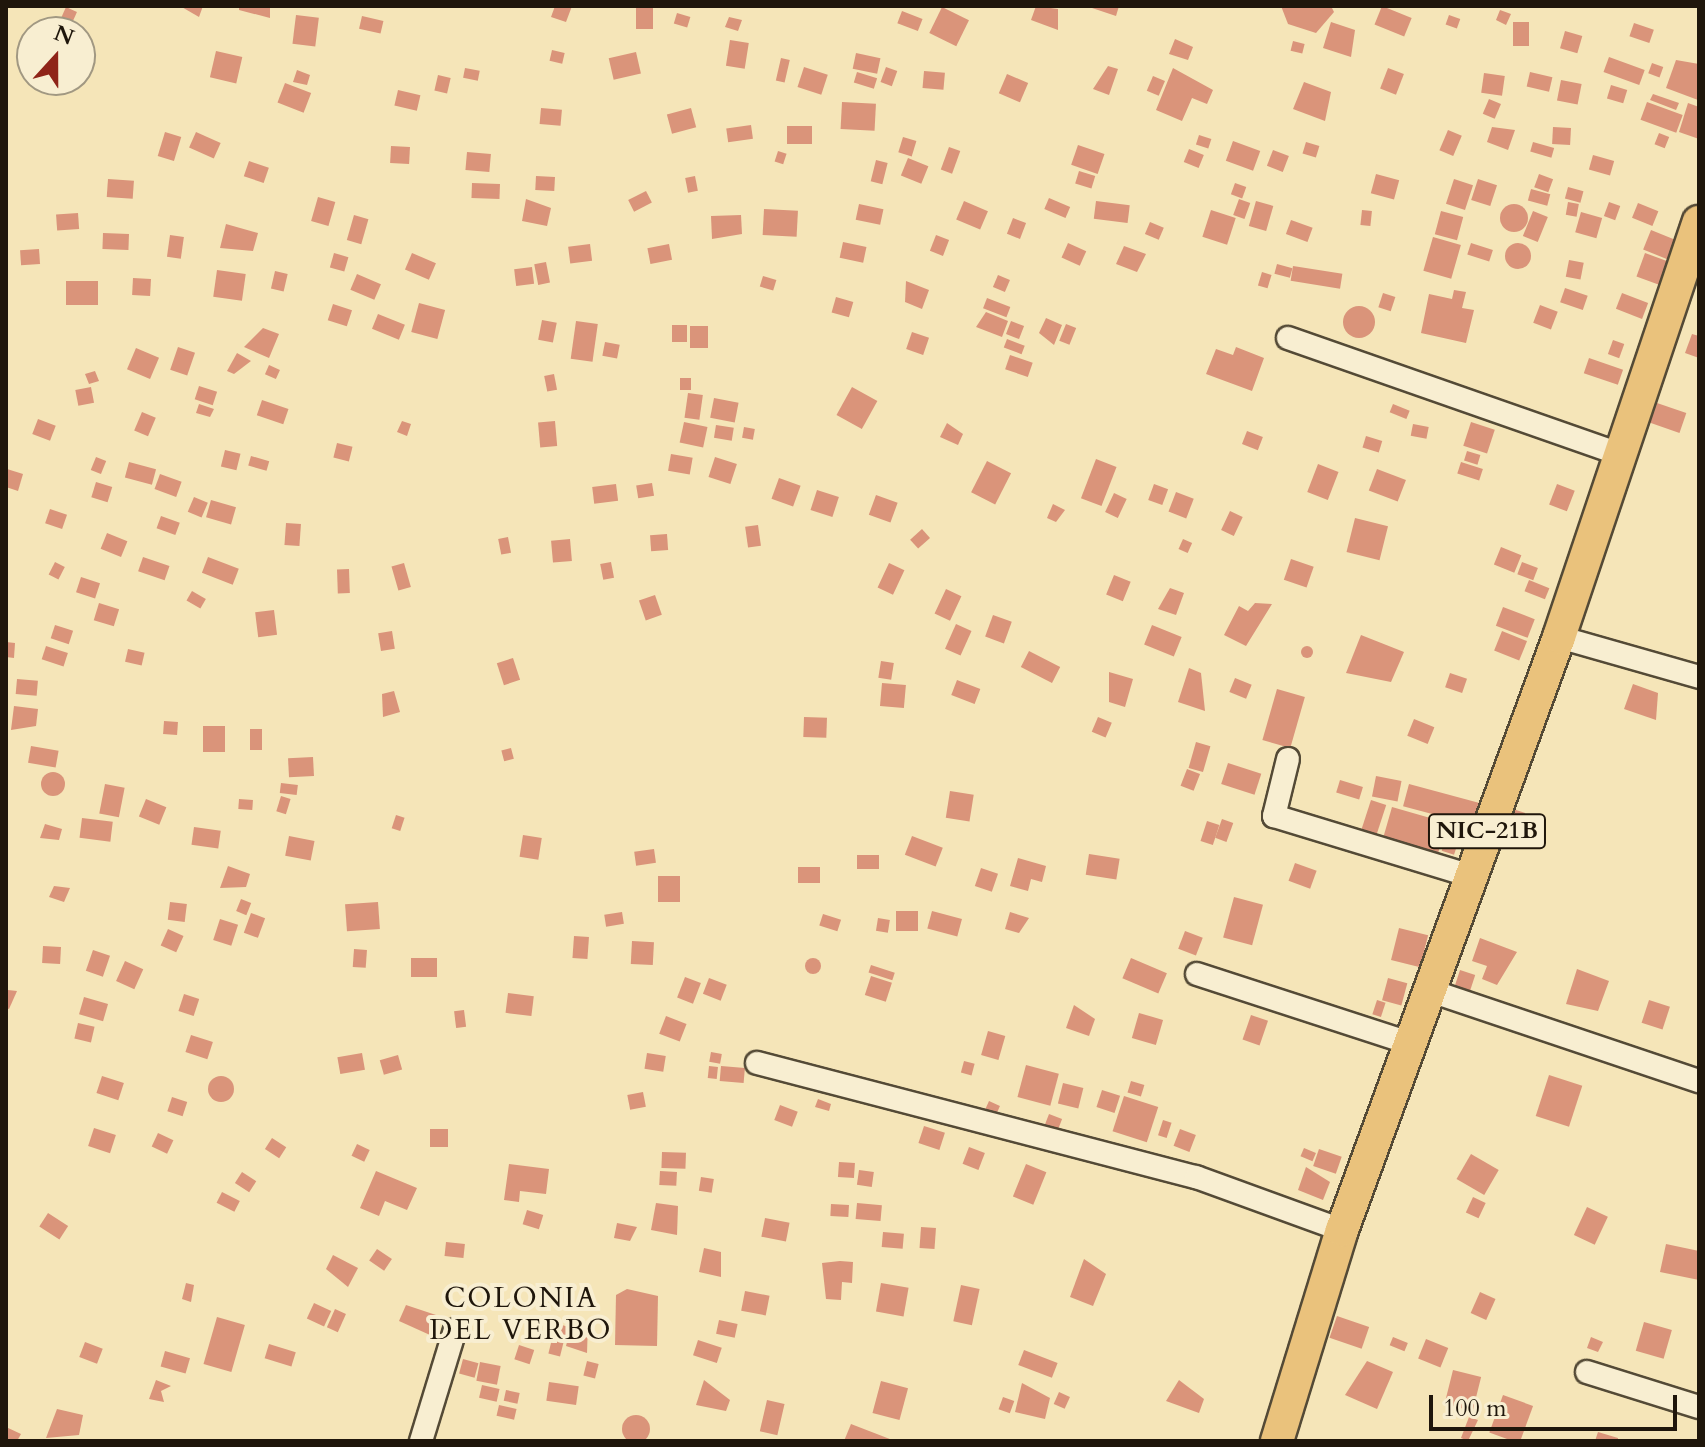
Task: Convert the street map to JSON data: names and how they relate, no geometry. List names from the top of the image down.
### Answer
{
  "streets": {
    "highway": ["NIC-21B"]
  },
  "districts": ["COLONIA DEL VERBO"],
  "scale_bar": "100 m",
  "north": "top"
}
